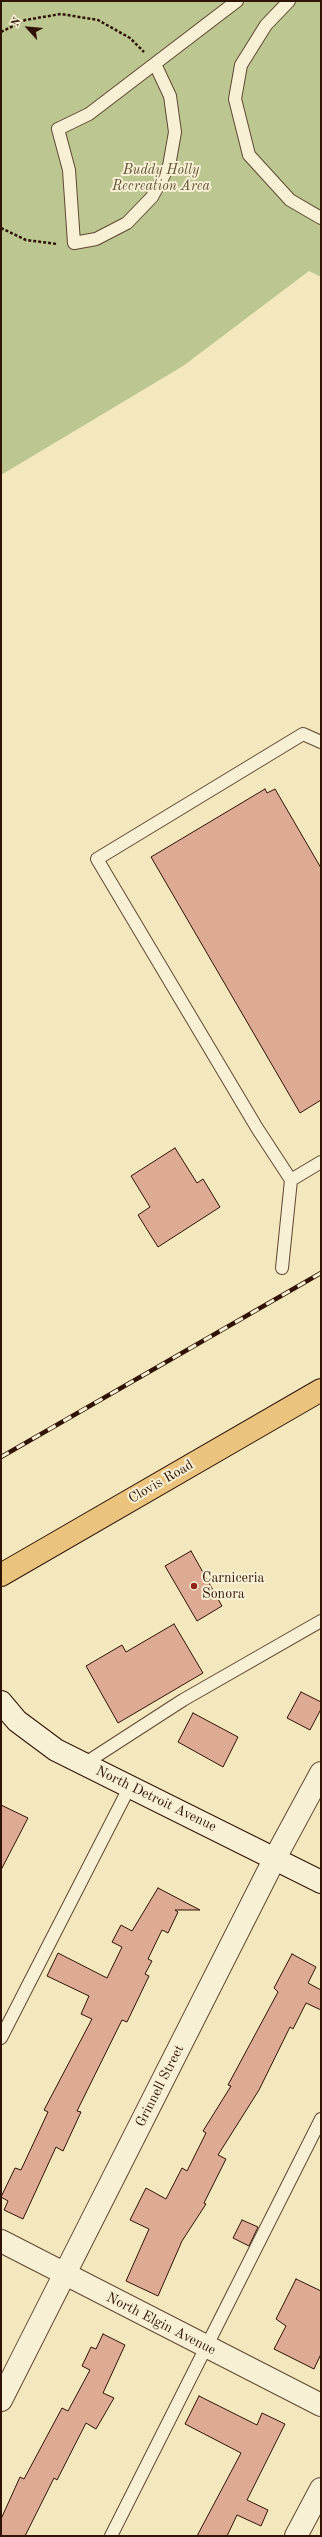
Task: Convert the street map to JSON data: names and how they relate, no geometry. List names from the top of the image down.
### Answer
{
  "streets": {
    "highway": ["Clovis Road"],
    "street": ["North Detroit Avenue", "Grinnell Street", "North Elgin Avenue"]
  },
  "crossings": [
    ["North Detroit Avenue", "Grinnell Street"],
    ["Grinnell Street", "North Elgin Avenue"]
  ],
  "parks": ["Buddy Holly Recreation Area"],
  "places": ["Carniceria Sonora"],
  "north": "top left"
}
